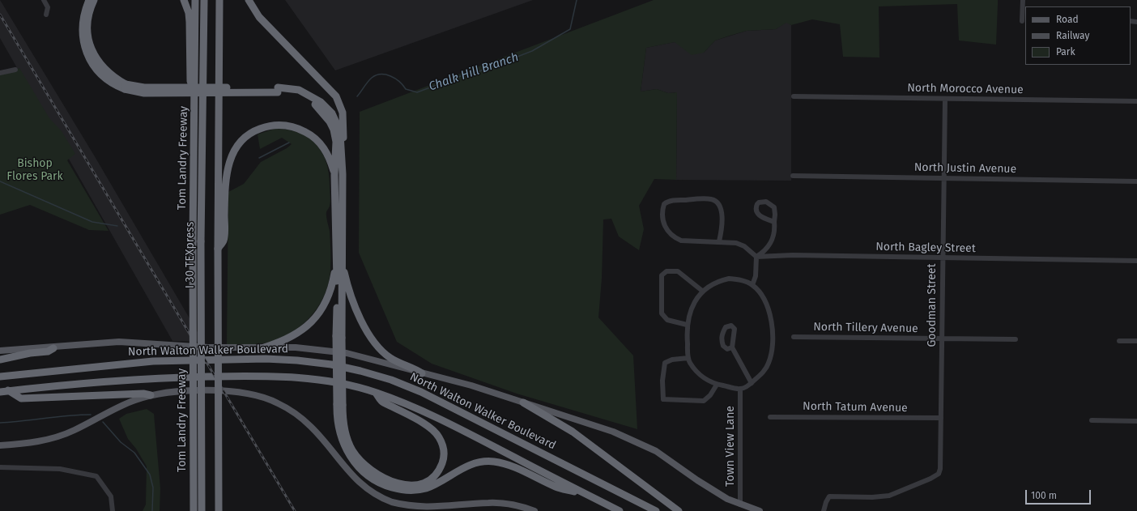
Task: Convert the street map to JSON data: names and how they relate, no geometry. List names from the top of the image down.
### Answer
{
  "streets": {
    "highway": ["Tom Landry Freeway", "I 30 TEXpress", "North Walton Walker Boulevard"],
    "street": [
      "North Morocco Avenue",
      "North Justin Avenue",
      "North Bagley Street",
      "Goodman Street",
      "North Tillery Avenue",
      "North Tatum Avenue",
      "Town View Lane"
    ]
  },
  "crossings": [
    ["North Morocco Avenue", "Goodman Street"],
    ["North Justin Avenue", "Goodman Street"],
    ["North Bagley Street", "Goodman Street"],
    ["Goodman Street", "North Tillery Avenue"],
    ["Goodman Street", "North Tatum Avenue"]
  ],
  "water": ["Chalk Hill Branch"],
  "parks": ["Bishop Flores Park"],
  "legend": ["Road", "Railway", "Park"],
  "scale_bar": "100 m"
}
